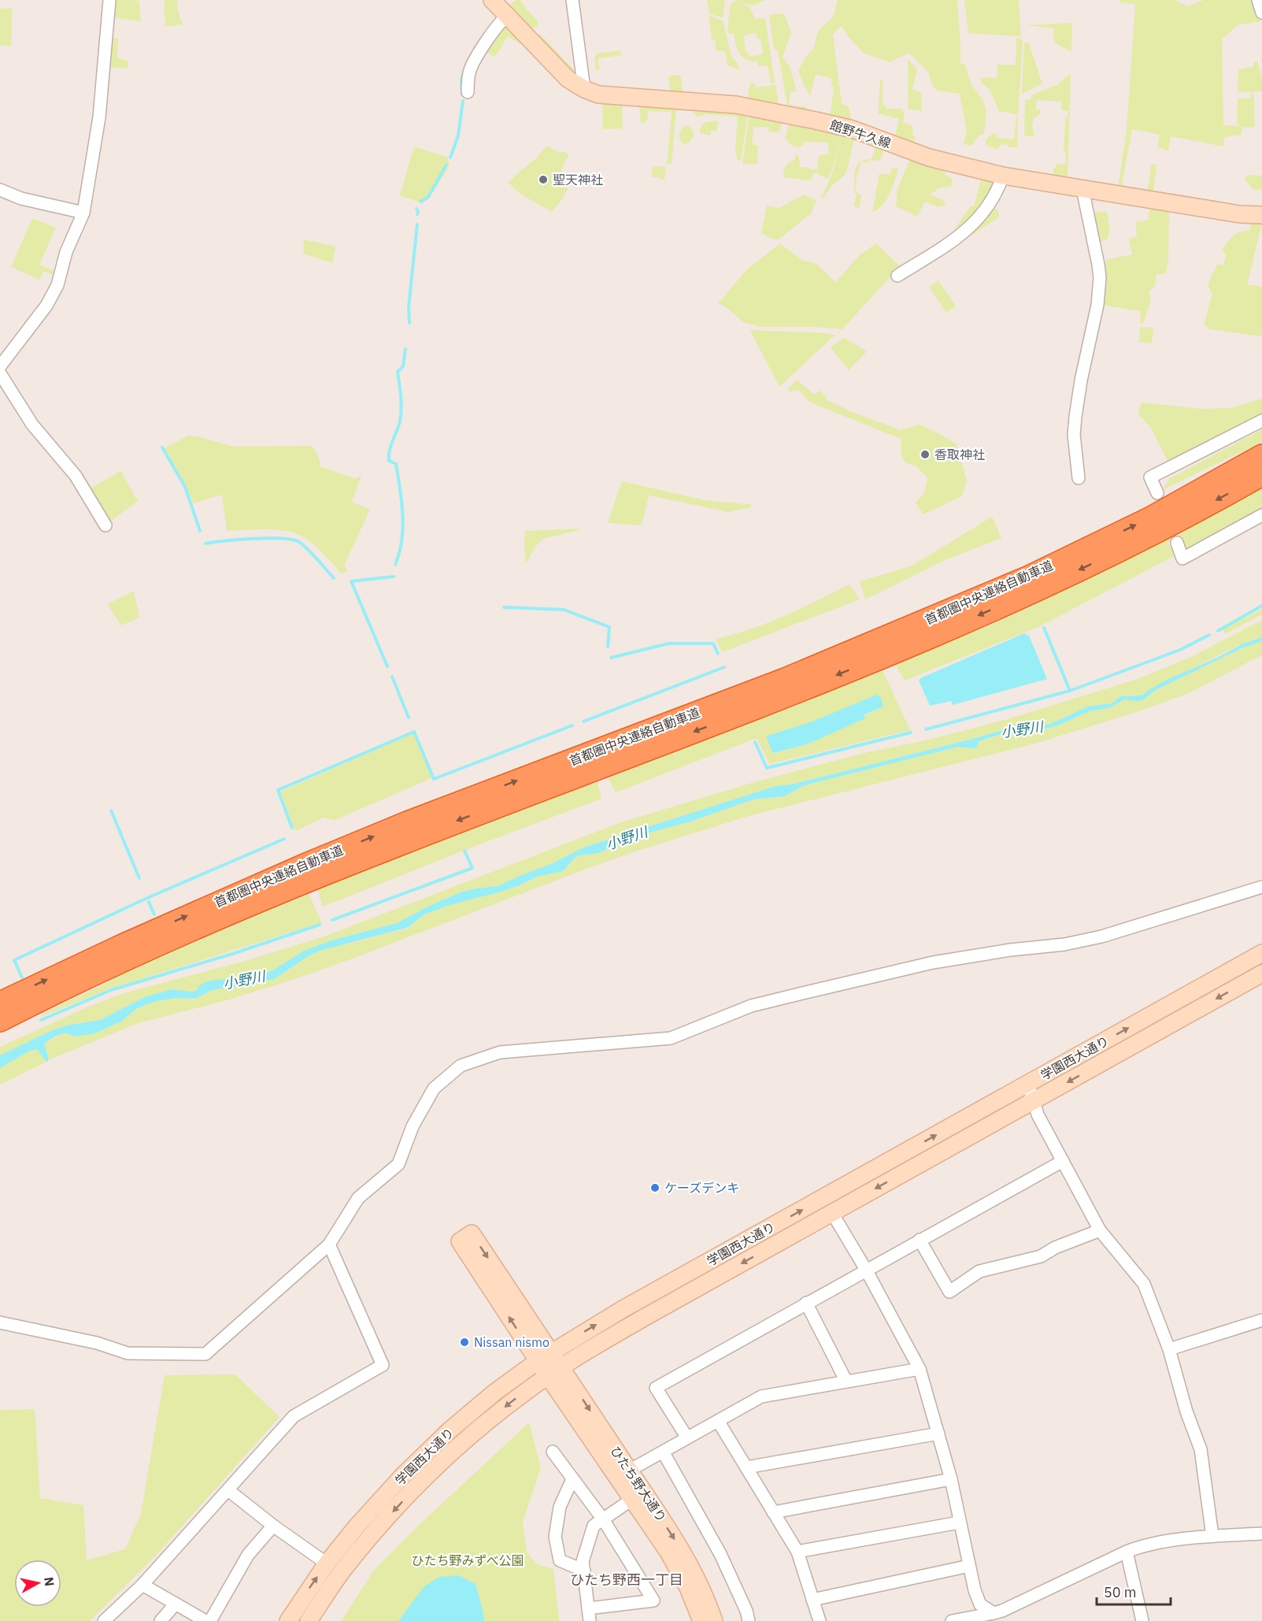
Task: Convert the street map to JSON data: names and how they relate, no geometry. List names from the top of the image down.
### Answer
{
  "streets": {
    "highway": ["首都圏中央連絡自動車道"],
    "main road": ["館野牛久線", "学園西大通り", "ひたち野大通り"]
  },
  "crossings": [
    ["学園西大通り", "ひたち野大通り"]
  ],
  "districts": ["ひたち野西一丁目"],
  "water": ["小野川"],
  "parks": ["ひたち野みずべ公園"],
  "places": [
    "聖天神社",
    "香取神社",
    "ケーズデンキ",
    "Nissan nismo"
  ],
  "scale_bar": "50 m",
  "north": "right"
}
